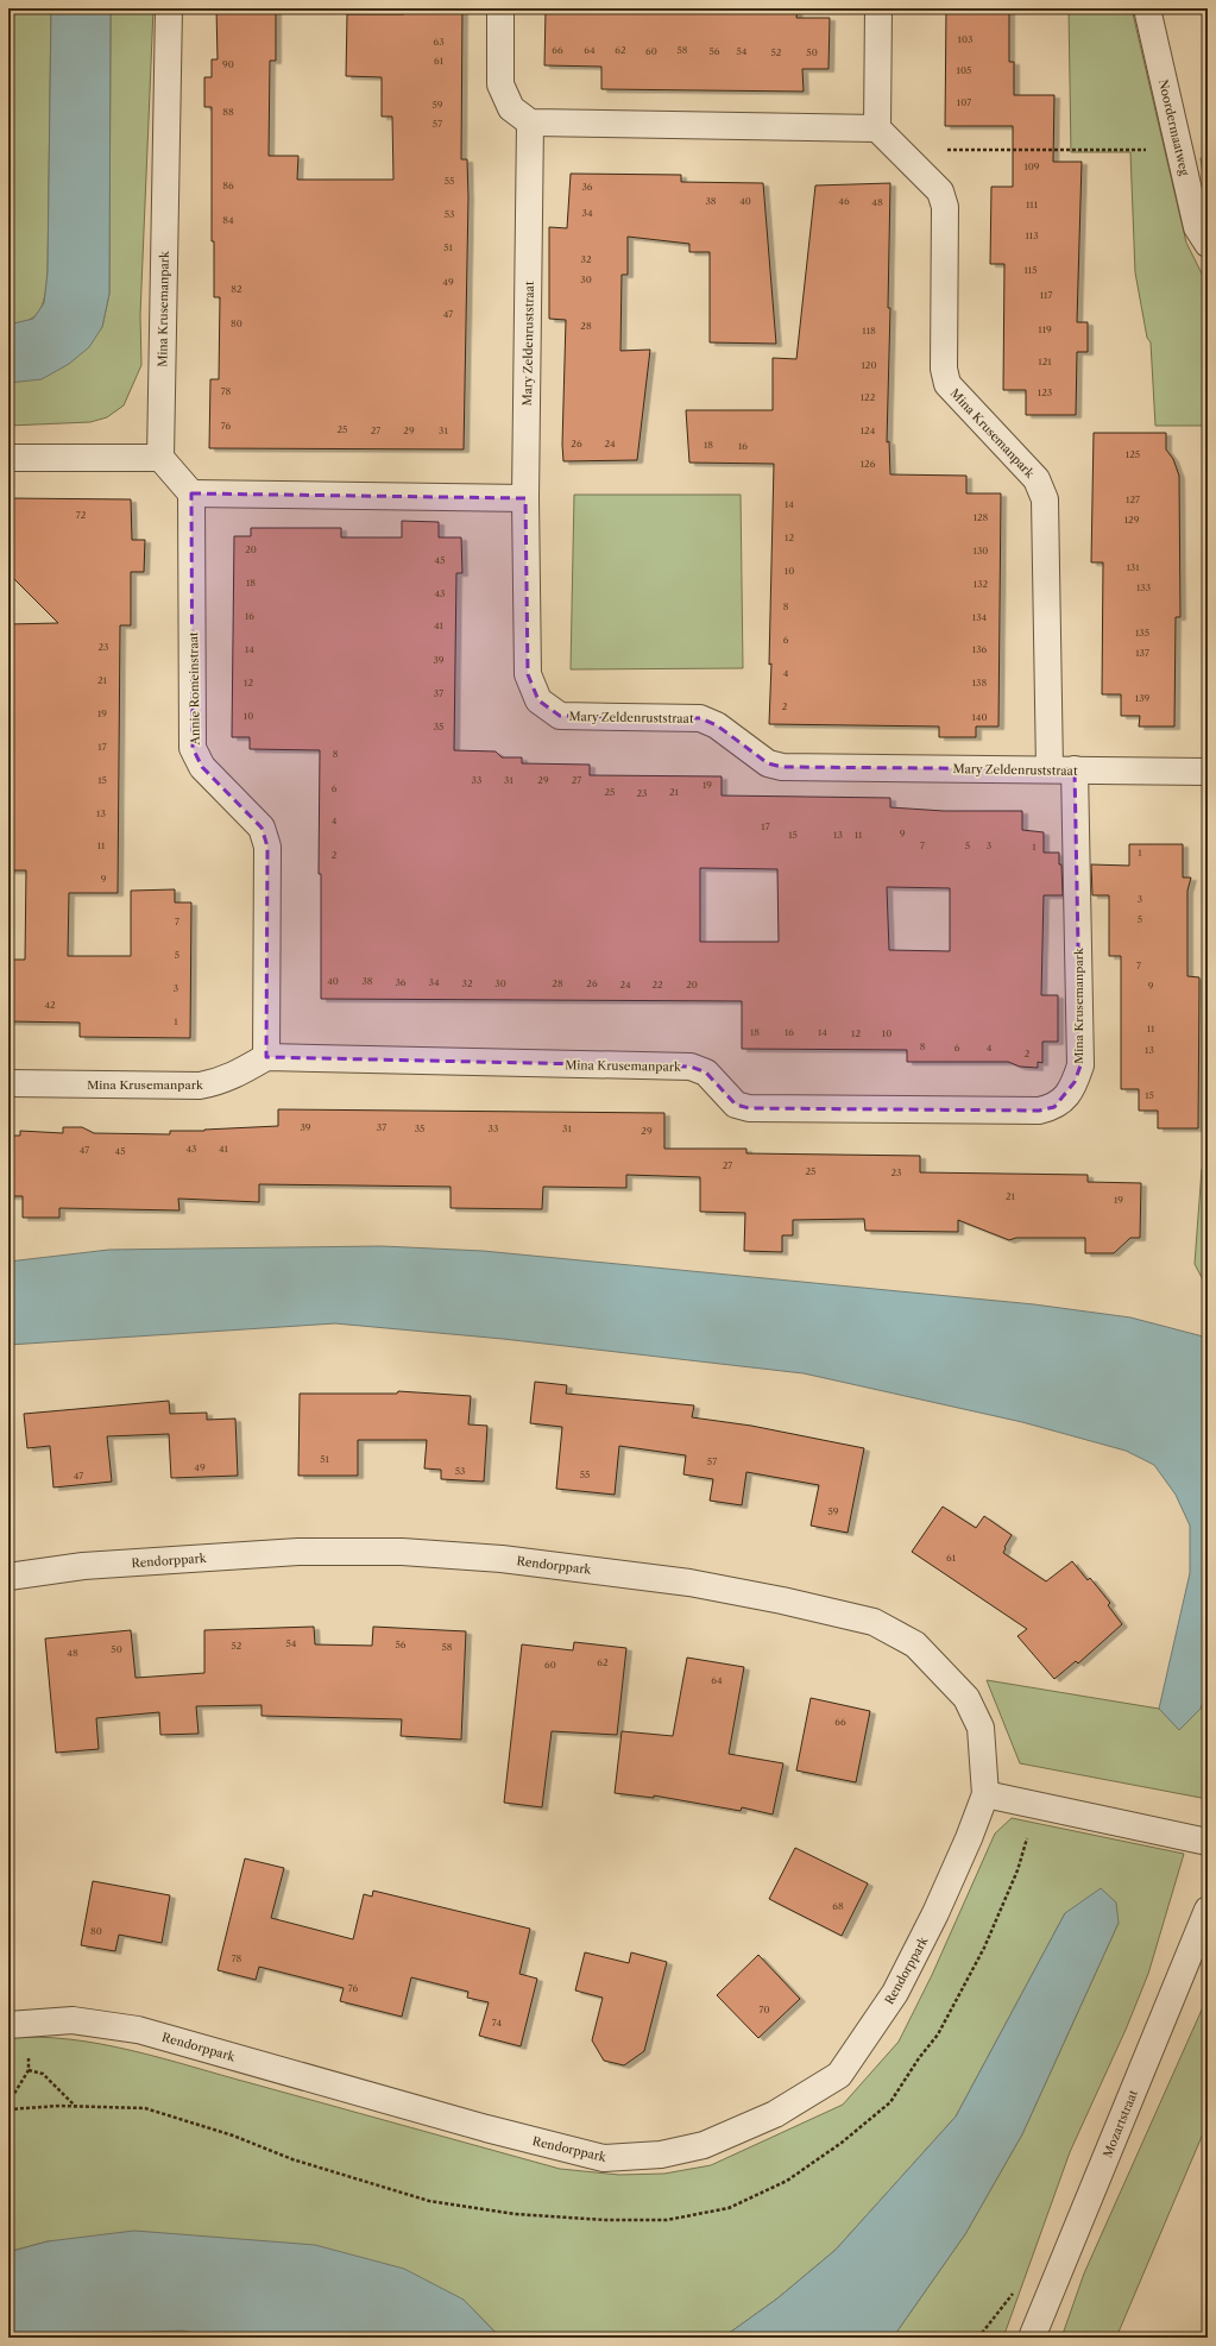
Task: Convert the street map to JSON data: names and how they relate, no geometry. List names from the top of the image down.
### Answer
{
  "streets": {
    "street": [
      "Noordermaatweg",
      "Mina Krusemanpark",
      "Mary Zeldenruststraat",
      "Annie Romeinstraat",
      "Rendorppark",
      "Mozartstraat"
    ]
  },
  "crossings": [
    ["Mina Krusemanpark", "Mary Zeldenruststraat"],
    ["Mina Krusemanpark", "Annie Romeinstraat"]
  ],
  "house_numbers": [
    "103",
    "63",
    "66",
    "64",
    "62",
    "58",
    "60",
    "56",
    "54",
    "52",
    "50",
    "61",
    "90",
    "105",
    "107",
    "59",
    "88",
    "57",
    "109",
    "55",
    "86",
    "36",
    "38",
    "40",
    "46",
    "48",
    "111",
    "34",
    "53",
    "84",
    "113",
    "51",
    "32",
    "115",
    "30",
    "49",
    "82",
    "117",
    "47",
    "80",
    "28",
    "119",
    "118",
    "121",
    "120",
    "78",
    "123",
    "122",
    "76",
    "25",
    "27",
    "29",
    "31",
    "124",
    "26",
    "24",
    "18",
    "16",
    "125",
    "126",
    "127",
    "14",
    "72",
    "128",
    "129",
    "12",
    "20",
    "130",
    "45",
    "131",
    "10",
    "18",
    "132",
    "133",
    "43",
    "8",
    "16",
    "134",
    "41",
    "135",
    "6",
    "23",
    "14",
    "136",
    "137",
    "39",
    "4",
    "21",
    "12",
    "138",
    "37",
    "139",
    "2",
    "19",
    "10",
    "140",
    "35",
    "17",
    "8",
    "15",
    "33",
    "31",
    "29",
    "27",
    "19",
    "6",
    "25",
    "21",
    "23",
    "13",
    "4",
    "17",
    "9",
    "15",
    "13",
    "11",
    "11",
    "7",
    "5",
    "3",
    "1",
    "1",
    "2",
    "9",
    "3",
    "5",
    "7",
    "5",
    "7",
    "40",
    "38",
    "36",
    "34",
    "32",
    "30",
    "28",
    "26",
    "24",
    "22",
    "20",
    "9",
    "3",
    "42",
    "1",
    "11",
    "18",
    "16",
    "14",
    "12",
    "10",
    "8",
    "6",
    "4",
    "13",
    "2",
    "15",
    "39",
    "37",
    "35",
    "33",
    "31",
    "29",
    "43",
    "41",
    "47",
    "45",
    "27",
    "25",
    "23",
    "21",
    "19",
    "51",
    "57",
    "49",
    "53",
    "55",
    "47",
    "59",
    "61",
    "54",
    "56",
    "52",
    "58",
    "50",
    "48",
    "62",
    "60",
    "64",
    "66",
    "68",
    "80",
    "78",
    "76",
    "70",
    "74"
  ]
}
